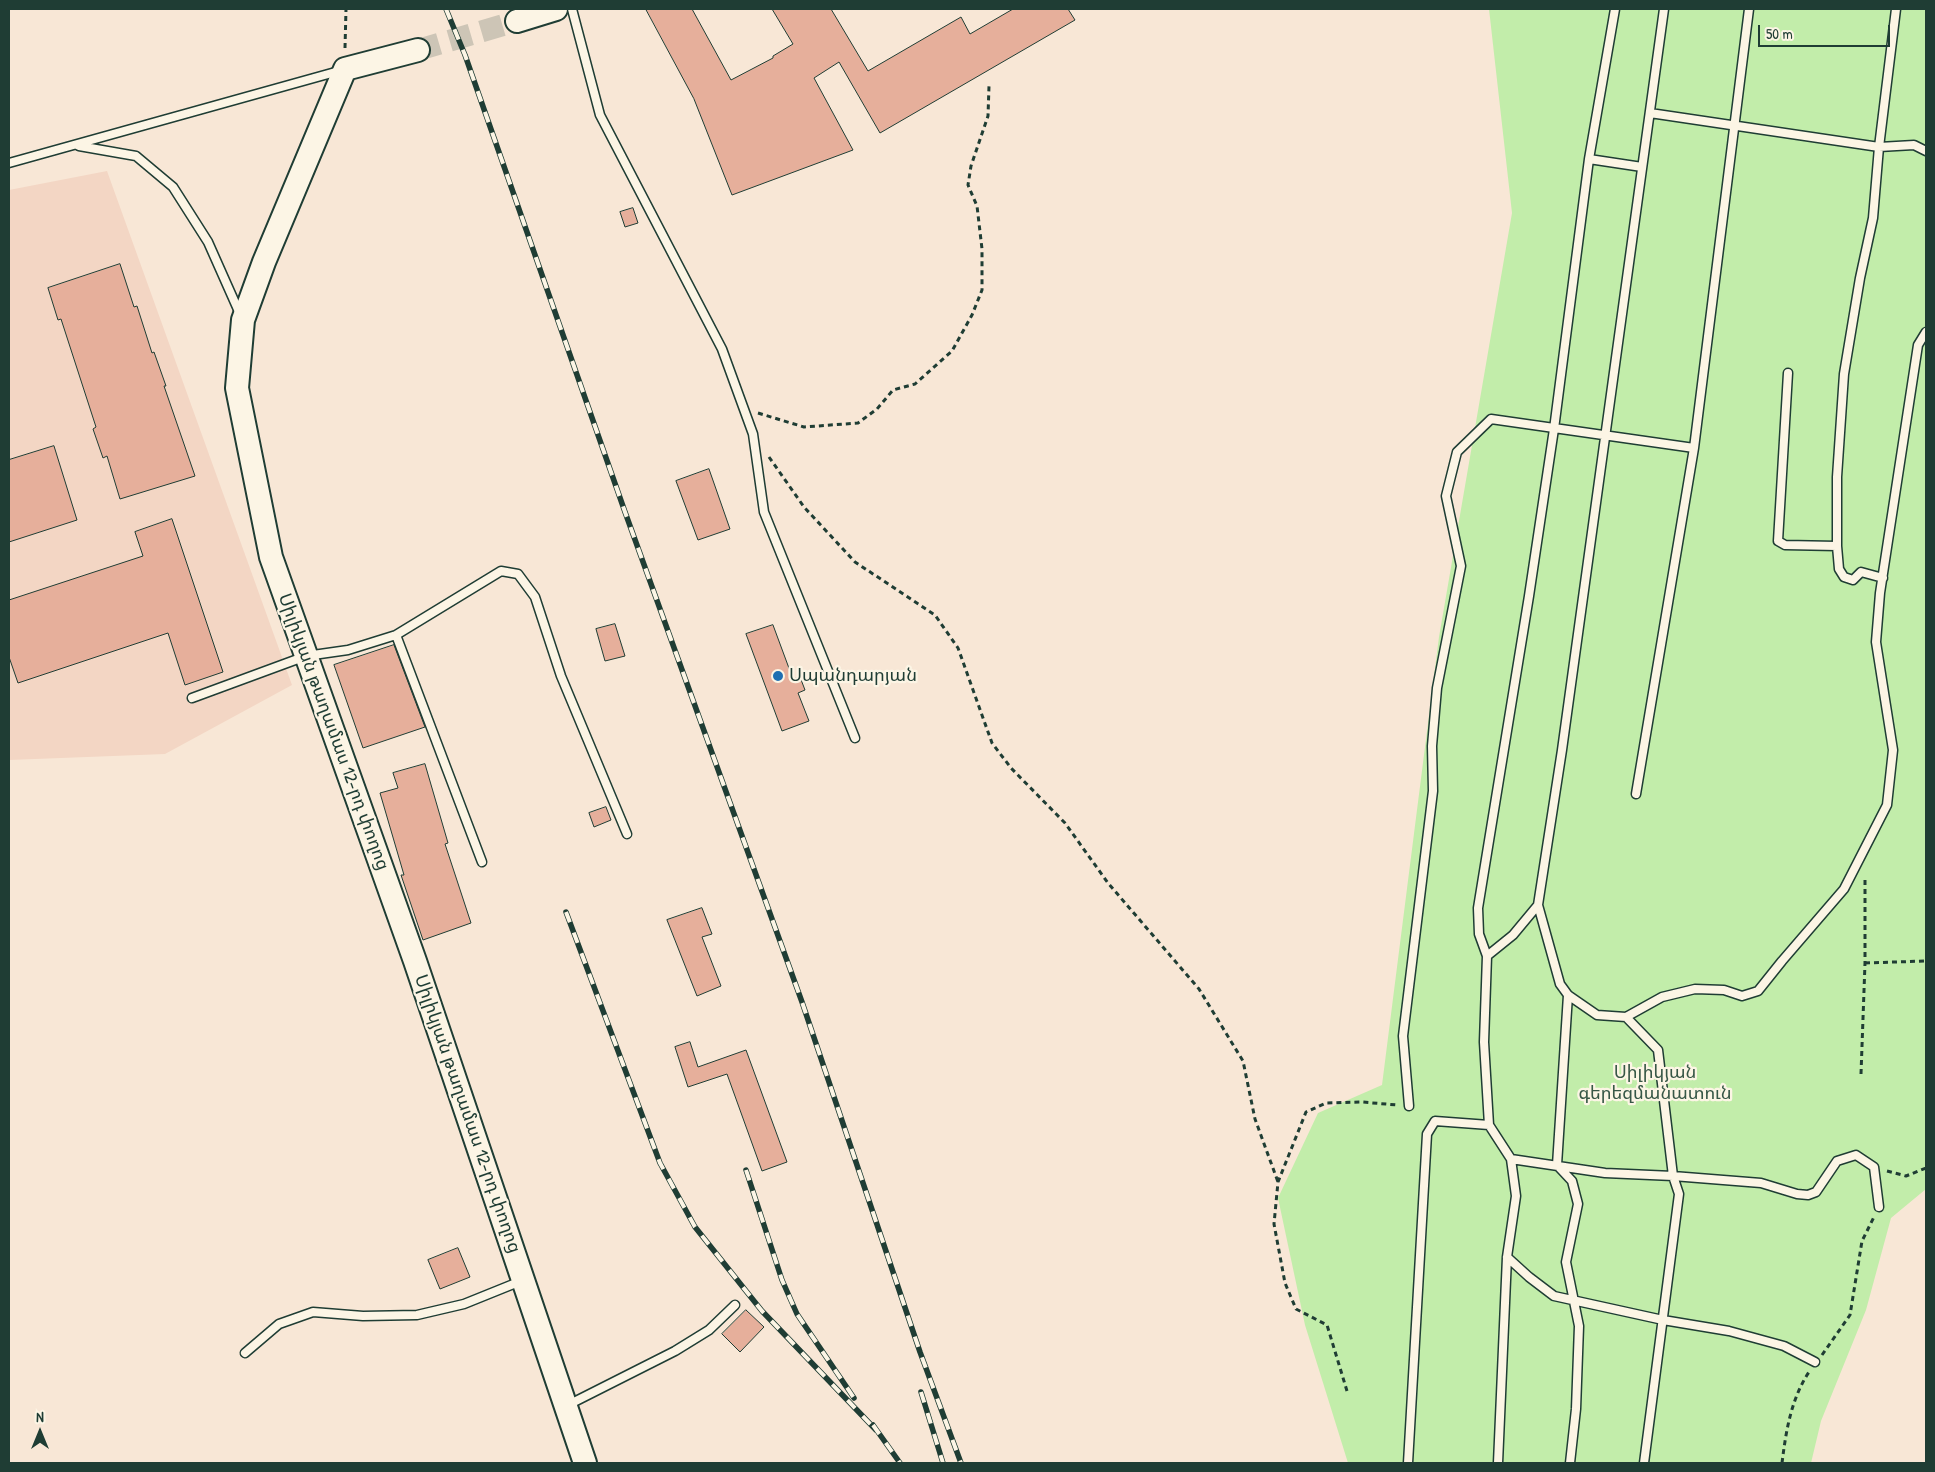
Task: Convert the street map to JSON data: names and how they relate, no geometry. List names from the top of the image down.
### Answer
{
  "streets": {
    "main road": ["Սիլիկյան թաղամաս 12-րդ փողոց"]
  },
  "parks": ["Սիլիկյան գերեզմանատուն"],
  "places": ["Սպանդարյան"],
  "scale_bar": "50 m",
  "north": "top"
}
